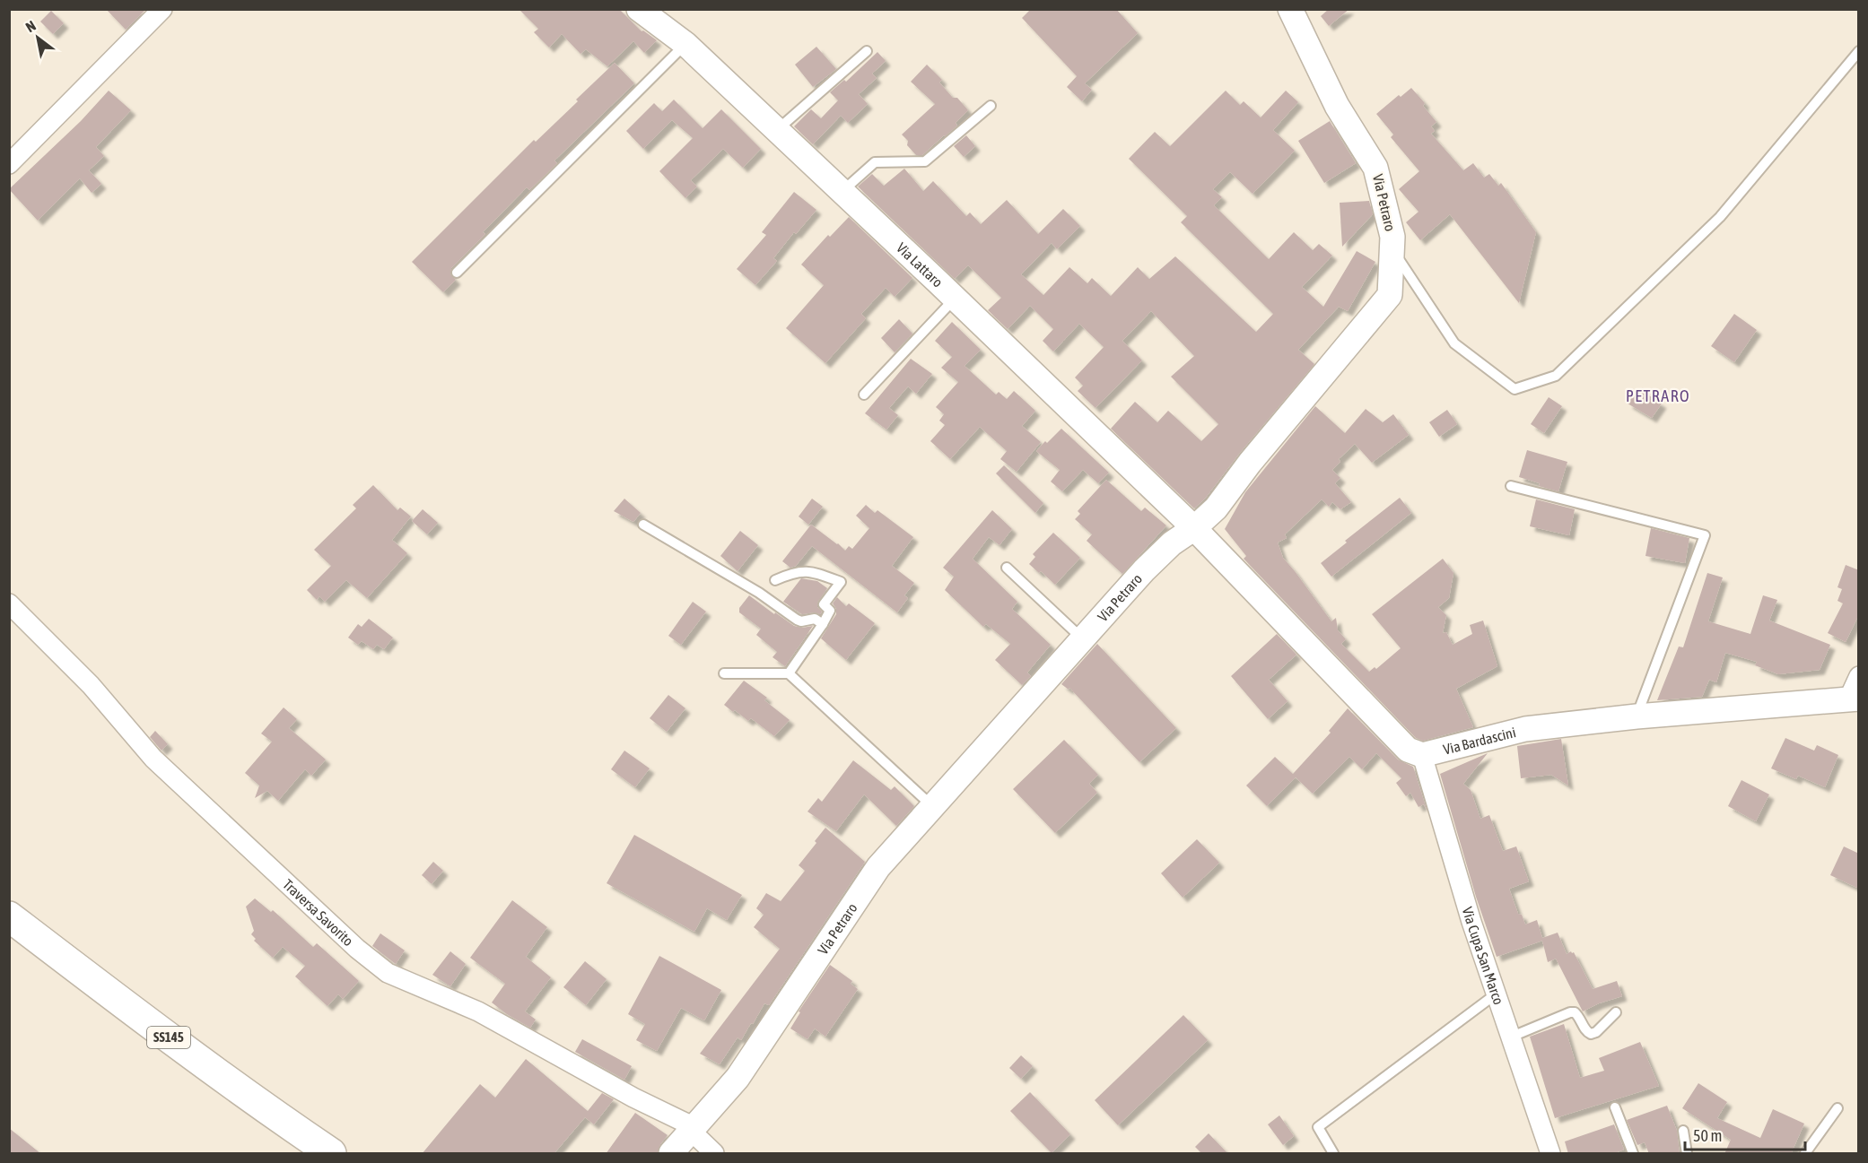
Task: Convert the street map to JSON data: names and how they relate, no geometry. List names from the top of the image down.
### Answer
{
  "streets": {
    "highway": ["SS145"],
    "street": [
      "Via Petraro",
      "Via Lattaro",
      "Via Bardascini",
      "Traversa Savorito",
      "Via Cupa San Marco"
    ]
  },
  "crossings": [
    ["Via Petraro", "Via Lattaro"],
    ["Via Petraro", "Via Bardascini"],
    ["Via Petraro", "Traversa Savorito"],
    ["Via Lattaro", "Via Bardascini"],
    ["Via Bardascini", "Via Cupa San Marco"]
  ],
  "districts": ["PETRARO"],
  "scale_bar": "50 m",
  "north": "top left"
}
